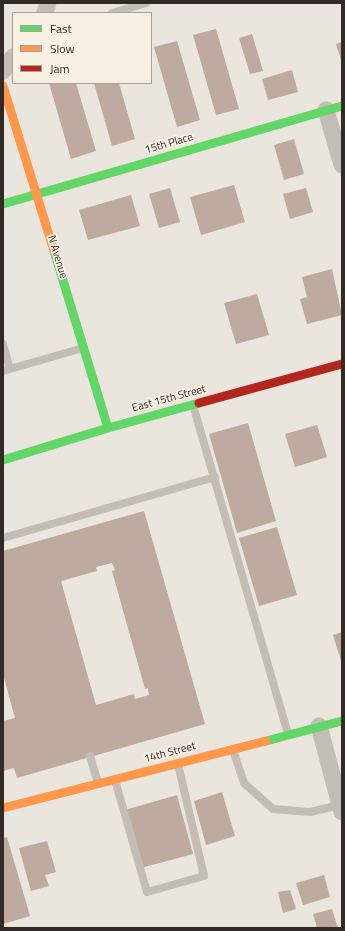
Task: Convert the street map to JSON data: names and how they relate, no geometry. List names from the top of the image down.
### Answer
{
  "streets": {
    "street": [
      "15th Place",
      "N Avenue",
      "East 15th Street",
      "14th Street"
    ]
  },
  "crossings": [
    ["15th Place", "N Avenue"],
    ["N Avenue", "East 15th Street"]
  ],
  "legend": ["Fast", "Slow", "Jam"]
}
